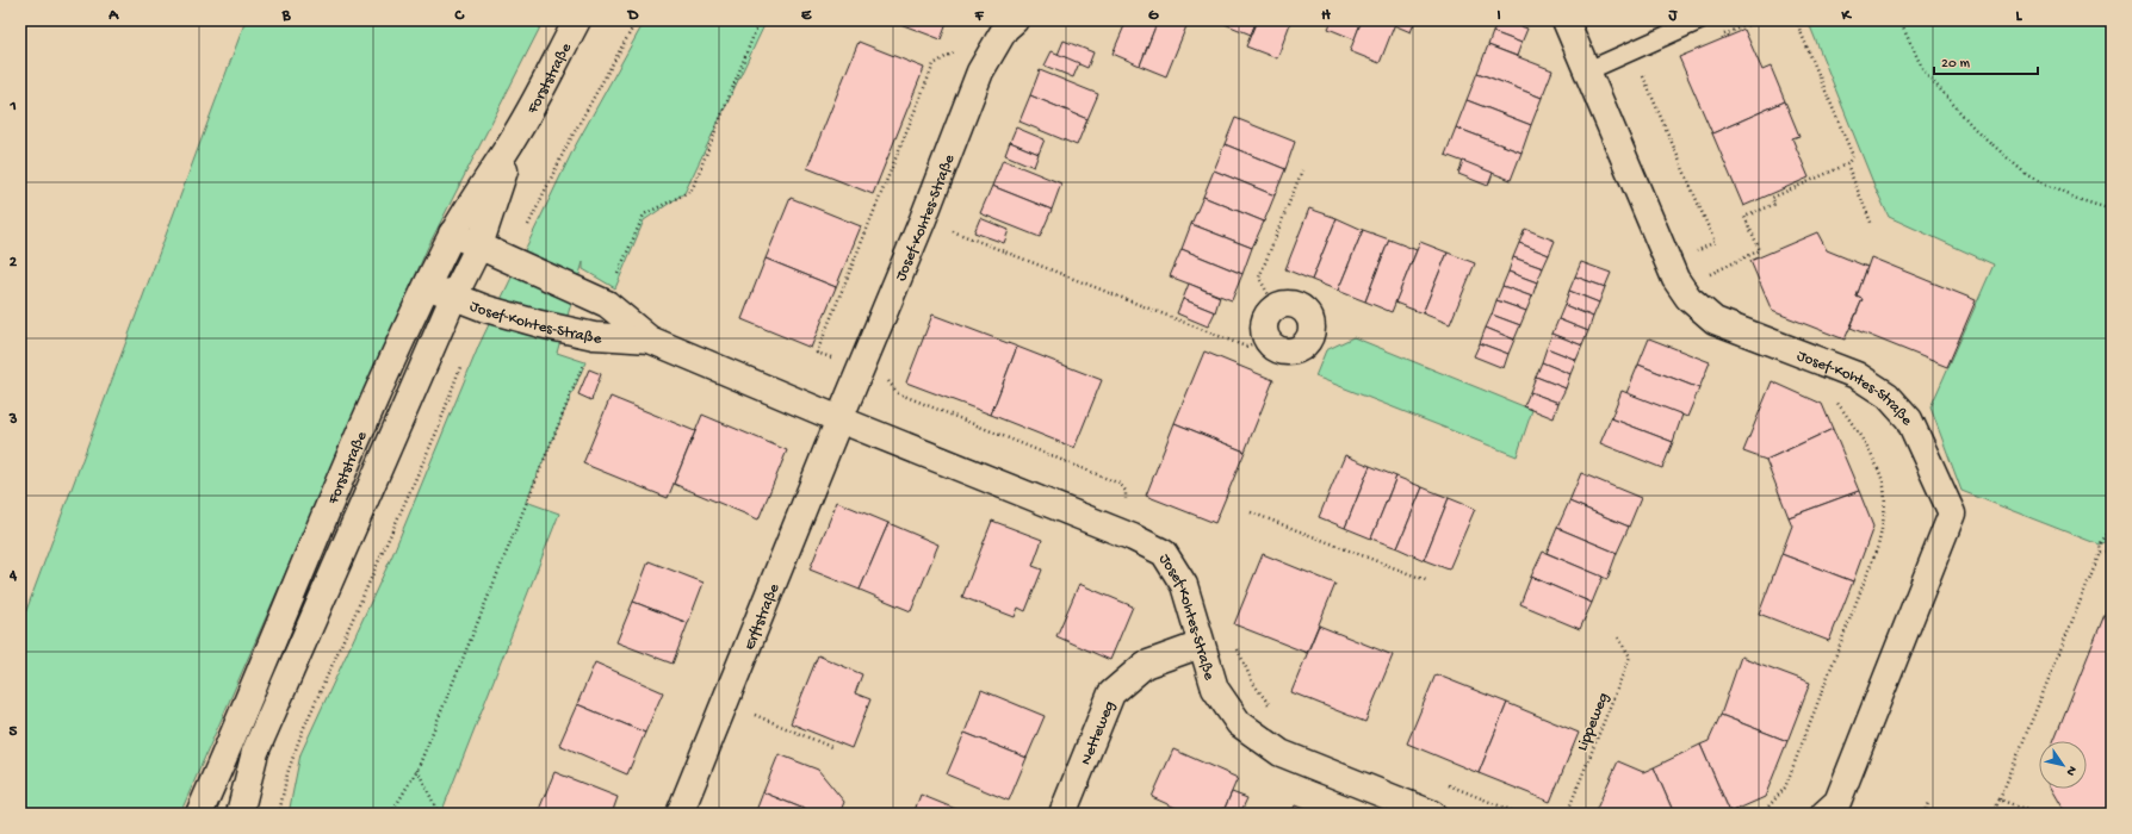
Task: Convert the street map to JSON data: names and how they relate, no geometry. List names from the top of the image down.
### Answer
{
  "streets": {
    "street": [
      "Forststraße",
      "Josef-Kohtes-Straße",
      "Erftstraße",
      "Netteweg"
    ],
    "path": ["Lippeweg"]
  },
  "crossings": [
    ["Forststraße", "Josef-Kohtes-Straße"],
    ["Josef-Kohtes-Straße", "Erftstraße"],
    ["Josef-Kohtes-Straße", "Netteweg"]
  ],
  "scale_bar": "20 m",
  "north": "bottom right",
  "grid": {
    "columns": [
      "A",
      "B",
      "C",
      "D",
      "E",
      "F",
      "G",
      "H",
      "I",
      "J",
      "K",
      "L"
    ],
    "rows": [
      "1",
      "2",
      "3",
      "4",
      "5"
    ]
  }
}
